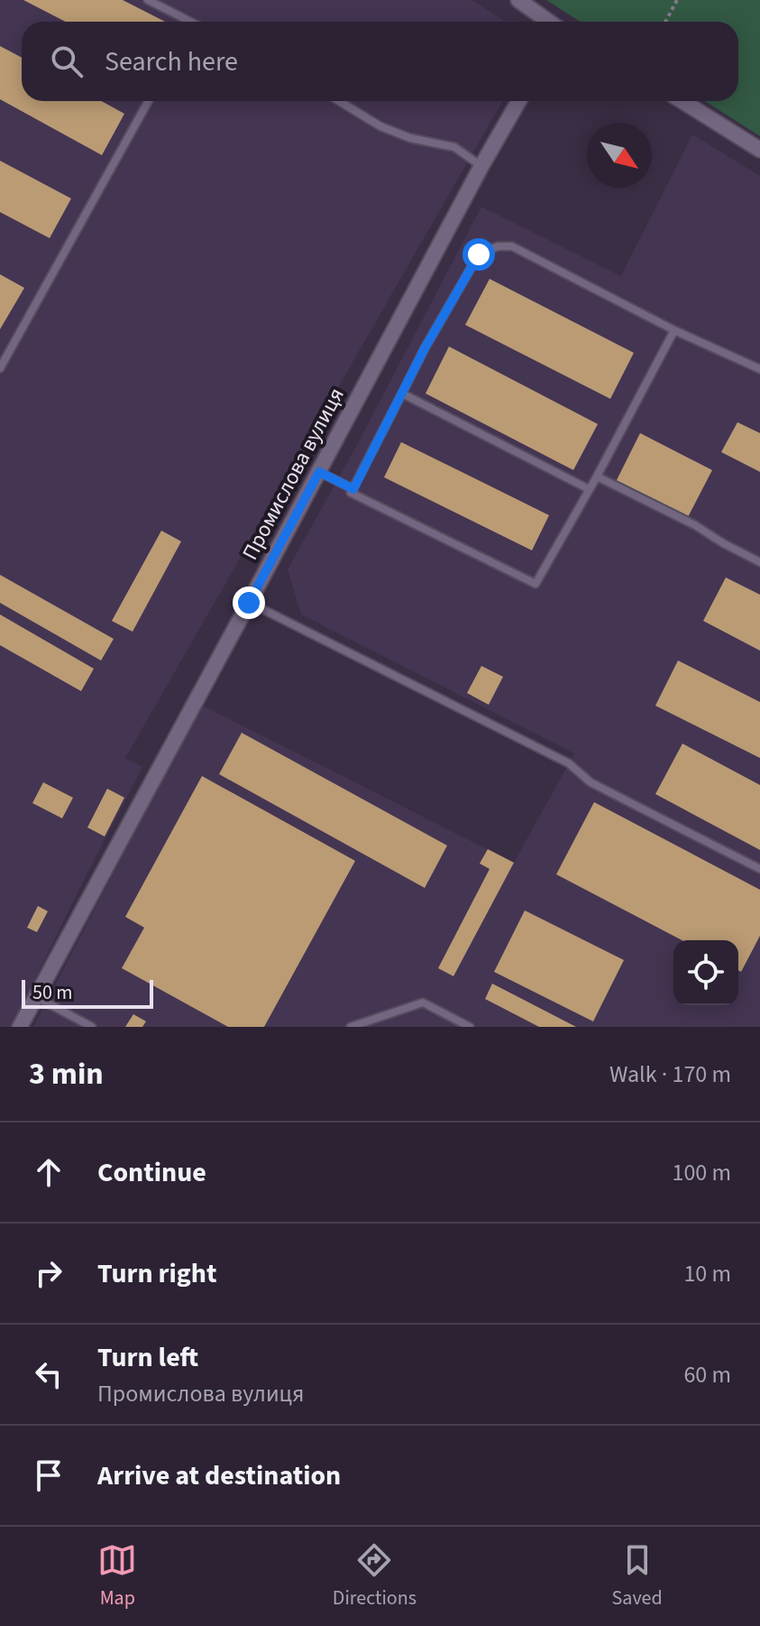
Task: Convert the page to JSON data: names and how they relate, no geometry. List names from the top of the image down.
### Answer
{
  "streets": {
    "street": ["Промислова вулиця"]
  },
  "scale_bar": "50 m",
  "north": "bottom right",
  "page": {
    "search": "Search here",
    "scale": "50 m",
    "heading": ["3 min", "Walk · 170 m"],
    "list": [
      ["Continue", "100 m"],
      ["Turn right", "10 m"],
      ["Turn left", "Промислова вулиця", "60 m"],
      "Arrive at destination"
    ],
    "nav": ["Map", "Directions", "Saved"]
  }
}
